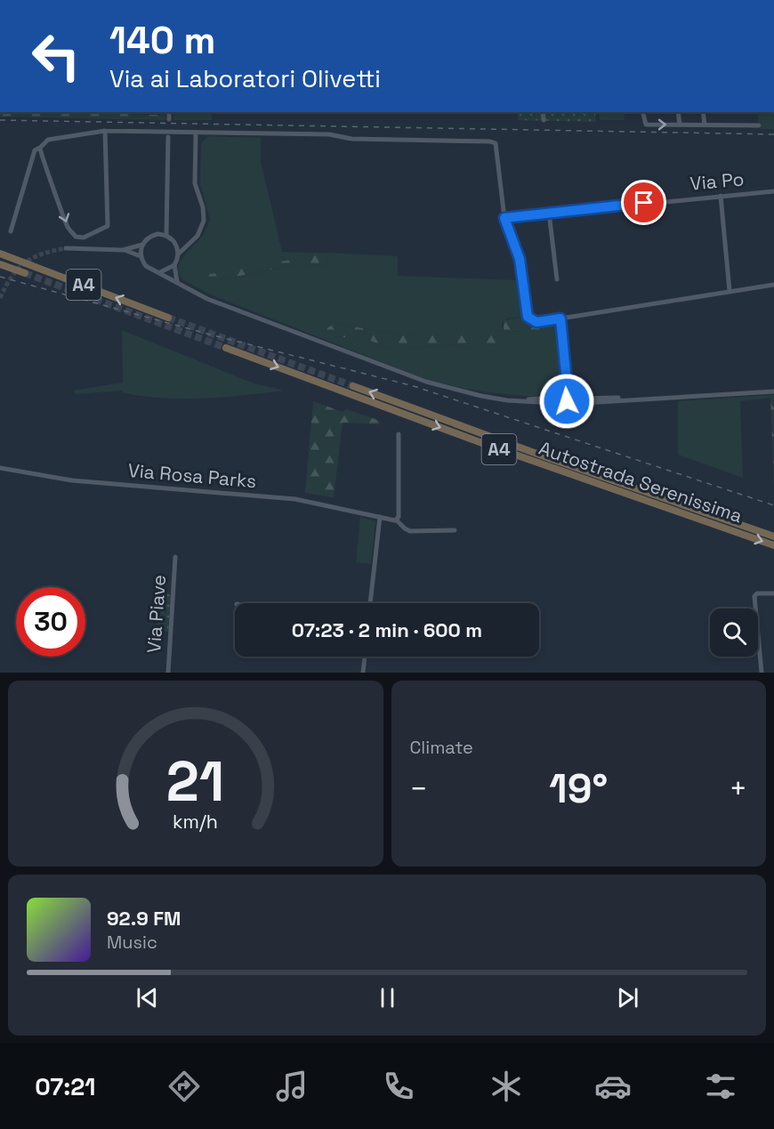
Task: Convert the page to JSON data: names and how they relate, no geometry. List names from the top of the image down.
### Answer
{
  "streets": {
    "highway": ["A4", "Autostrada Serenissima"],
    "street": ["Via Po", "Via Rosa Parks", "Via Piave"]
  },
  "page": {
    "turn": ["140 m", "Via ai Laboratori Olivetti"],
    "limit": "30",
    "trip": "07:23 · 2 min · 600 m",
    "tile": "Climate",
    "heat": ["−", "19°", "+"],
    "song": ["92.9 FM", "Music"],
    "tabs": "07:21",
    "gauge": ["21", "km/h"]
  }
}
